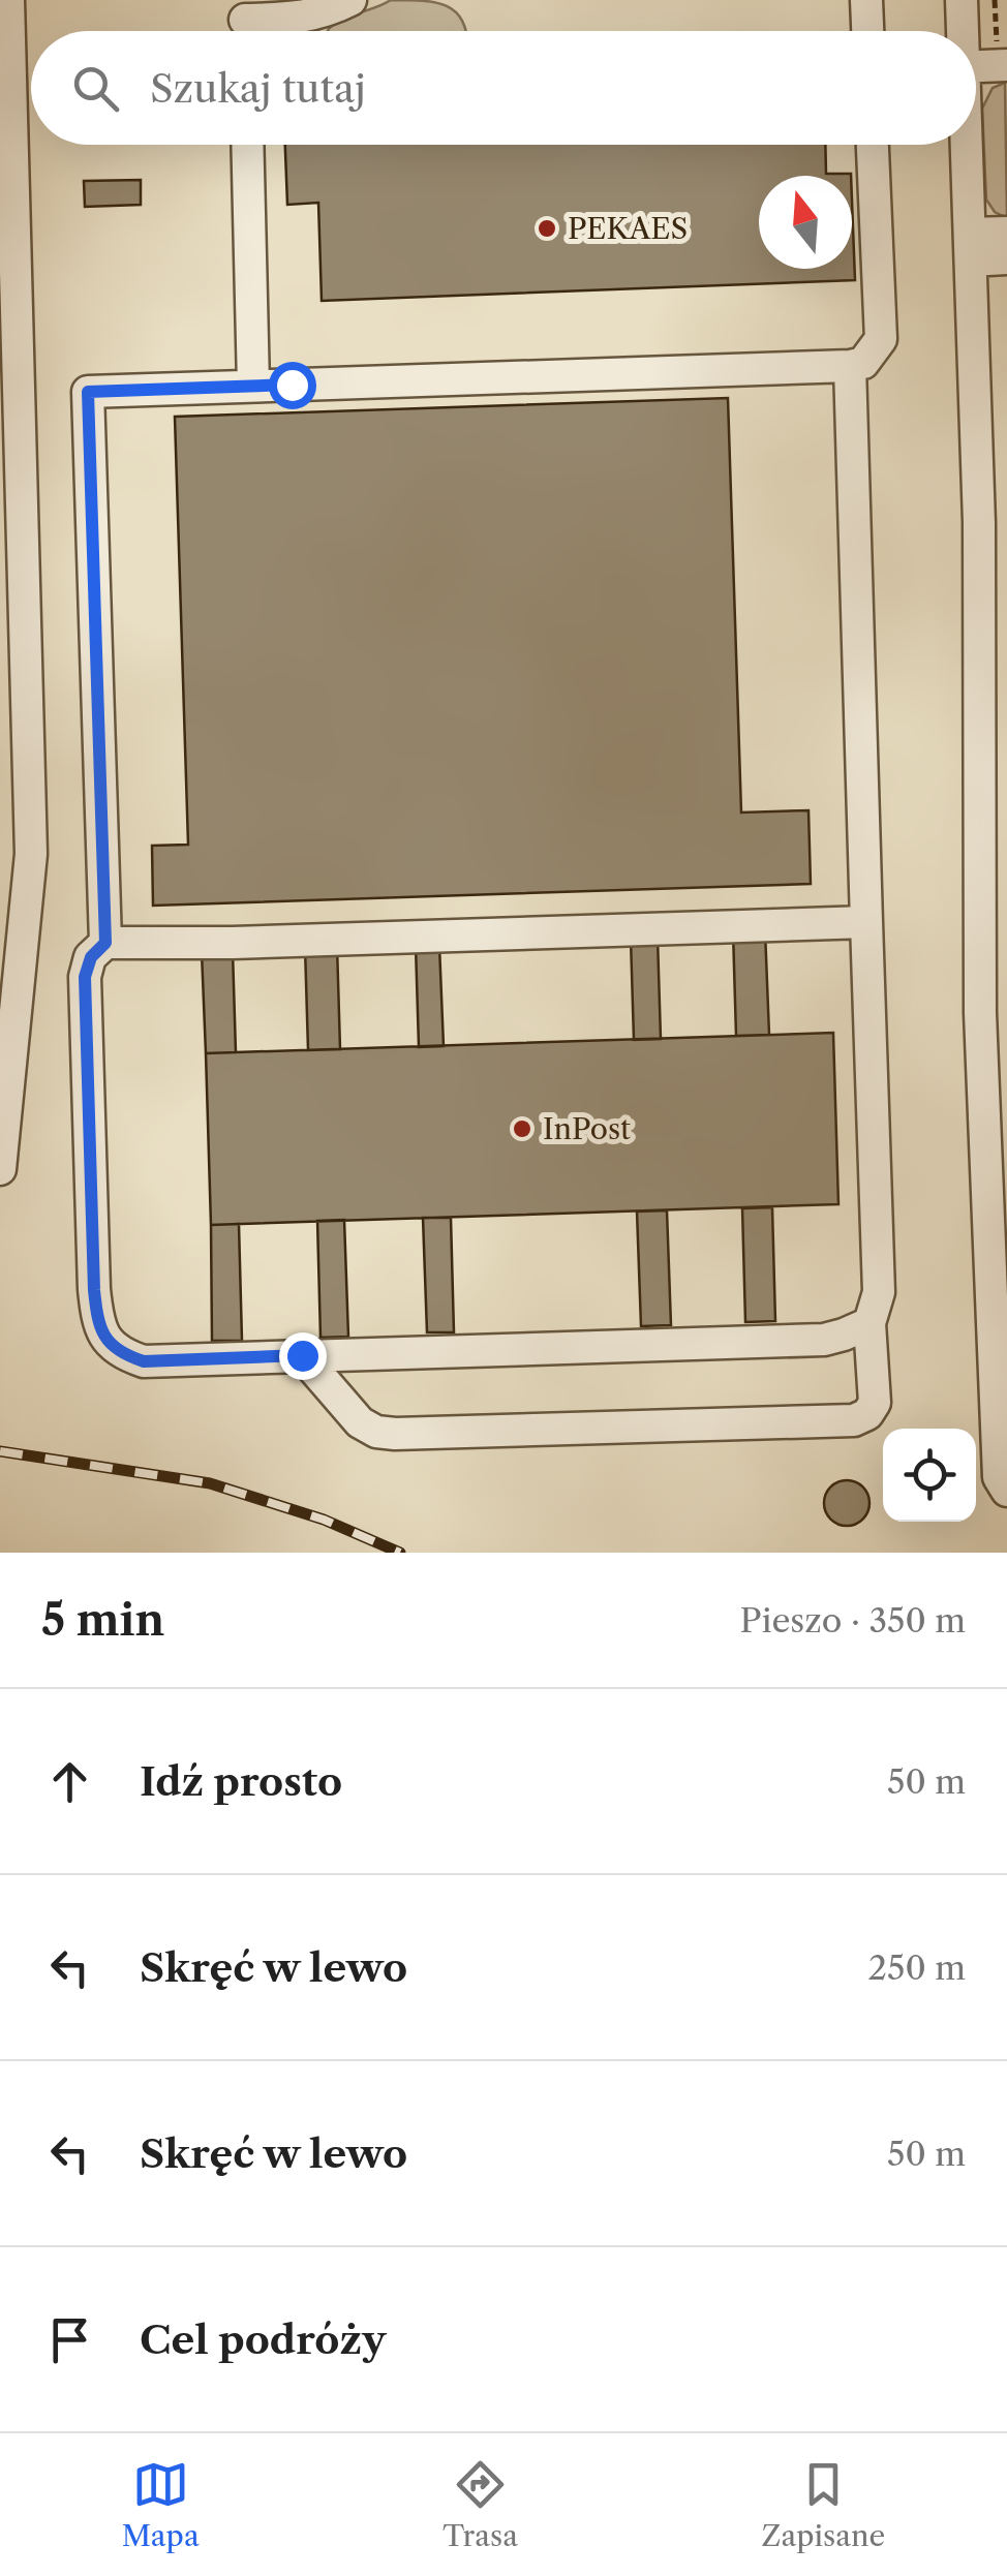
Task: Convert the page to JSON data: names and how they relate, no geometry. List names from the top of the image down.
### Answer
{
  "places": ["PEKAES", "InPost"],
  "north": "top",
  "page": {
    "search": "Szukaj tutaj",
    "heading": ["5 min", "Pieszo · 350 m"],
    "list": [
      ["Idź prosto", "50 m"],
      ["Skręć w lewo", "250 m"],
      ["Skręć w lewo", "50 m"],
      "Cel podróży"
    ],
    "nav": ["Mapa", "Trasa", "Zapisane"]
  }
}
